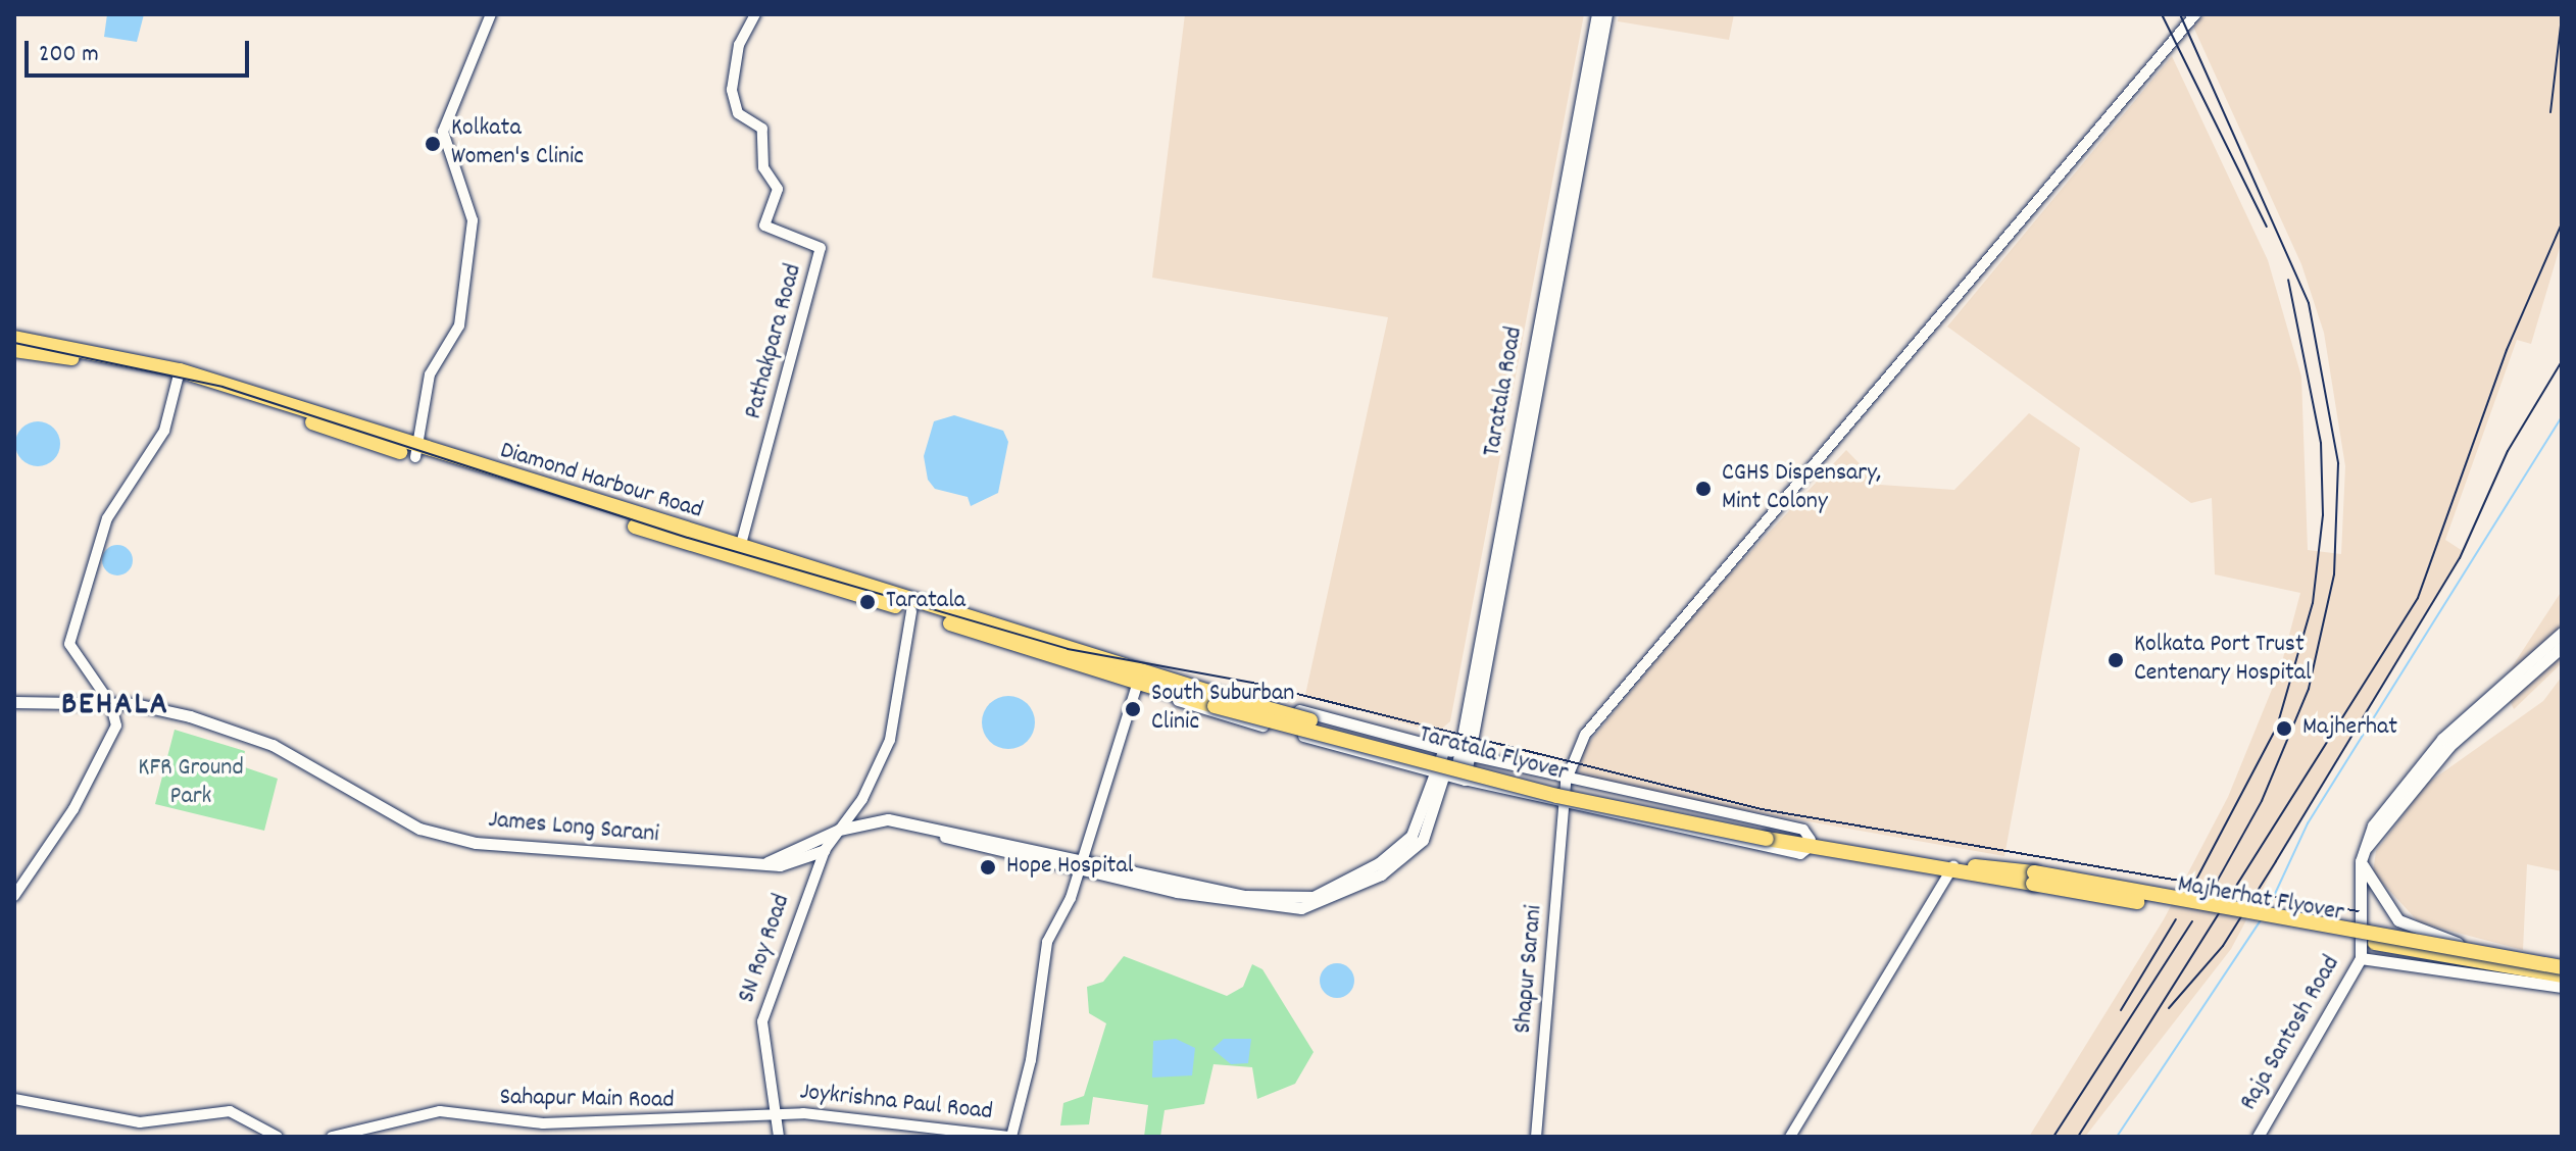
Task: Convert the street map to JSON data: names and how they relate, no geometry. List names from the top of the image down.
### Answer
{
  "streets": {
    "highway": ["Diamond Harbour Road", "Taratala Flyover", "Majherhat Flyover"],
    "main road": ["Taratala Road", "James Long Sarani", "Raja Santosh Road"],
    "street": [
      "Pathakpara Road",
      "SN Roy Road",
      "Shapur Sarani",
      "Sahapur Main Road",
      "Joykrishna Paul Road"
    ]
  },
  "crossings": [
    ["Pathakpara Road", "Diamond Harbour Road"],
    ["Diamond Harbour Road", "Taratala Flyover"],
    ["Diamond Harbour Road", "SN Roy Road"],
    ["Taratala Flyover", "Majherhat Flyover"],
    ["James Long Sarani", "SN Roy Road"],
    ["SN Roy Road", "Sahapur Main Road"],
    ["SN Roy Road", "Joykrishna Paul Road"],
    ["Sahapur Main Road", "Joykrishna Paul Road"]
  ],
  "districts": ["BEHALA"],
  "parks": ["KFR Ground Park"],
  "places": [
    "Kolkata Women's Clinic",
    "CGHS Dispensary, Mint Colony",
    "Taratala",
    "Kolkata Port Trust Centenary Hospital",
    "South Suburban Clinic",
    "Majherhat",
    "Hope Hospital"
  ],
  "scale_bar": "200 m"
}
